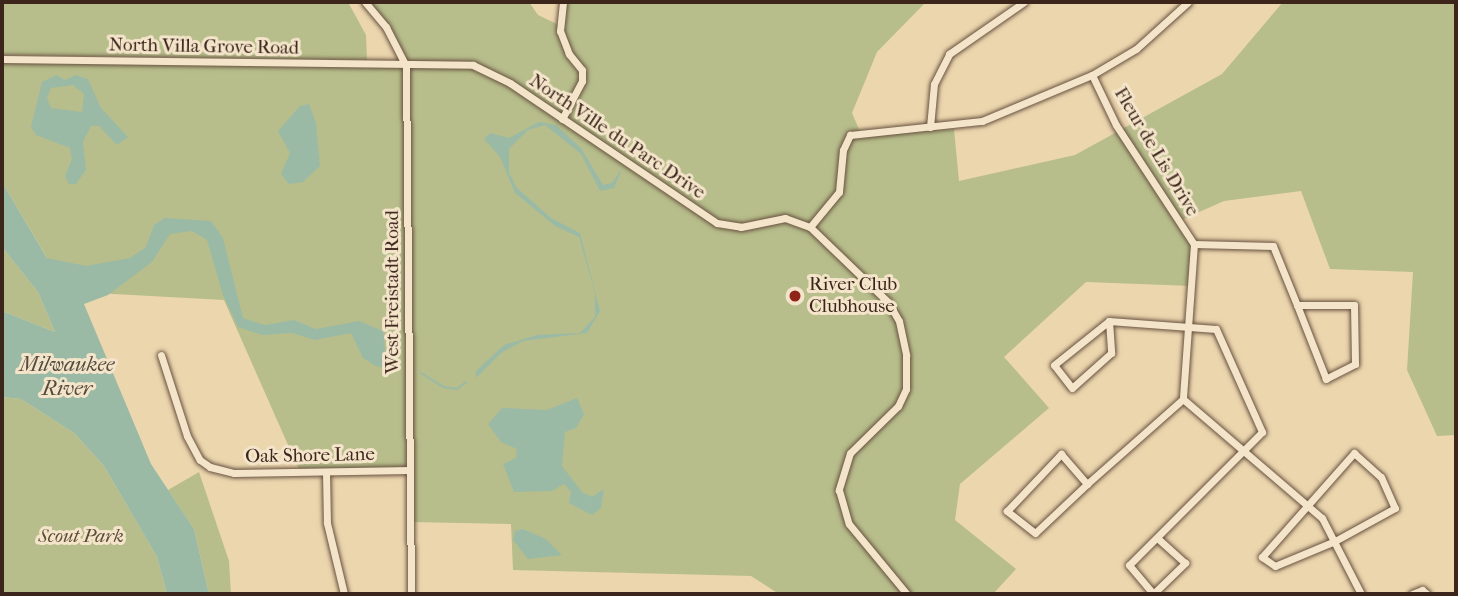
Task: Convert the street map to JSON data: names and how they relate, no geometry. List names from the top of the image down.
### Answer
{
  "streets": {
    "street": [
      "North Villa Grove Road",
      "North Ville du Parc Drive",
      "Fleur de Lis Drive",
      "West Freistadt Road",
      "Oak Shore Lane"
    ]
  },
  "crossings": [
    ["North Villa Grove Road", "North Ville du Parc Drive"],
    ["North Villa Grove Road", "West Freistadt Road"],
    ["North Ville du Parc Drive", "West Freistadt Road"],
    ["West Freistadt Road", "Oak Shore Lane"]
  ],
  "water": ["Milwaukee River"],
  "parks": ["Scout Park"],
  "places": ["River Club Clubhouse"]
}
